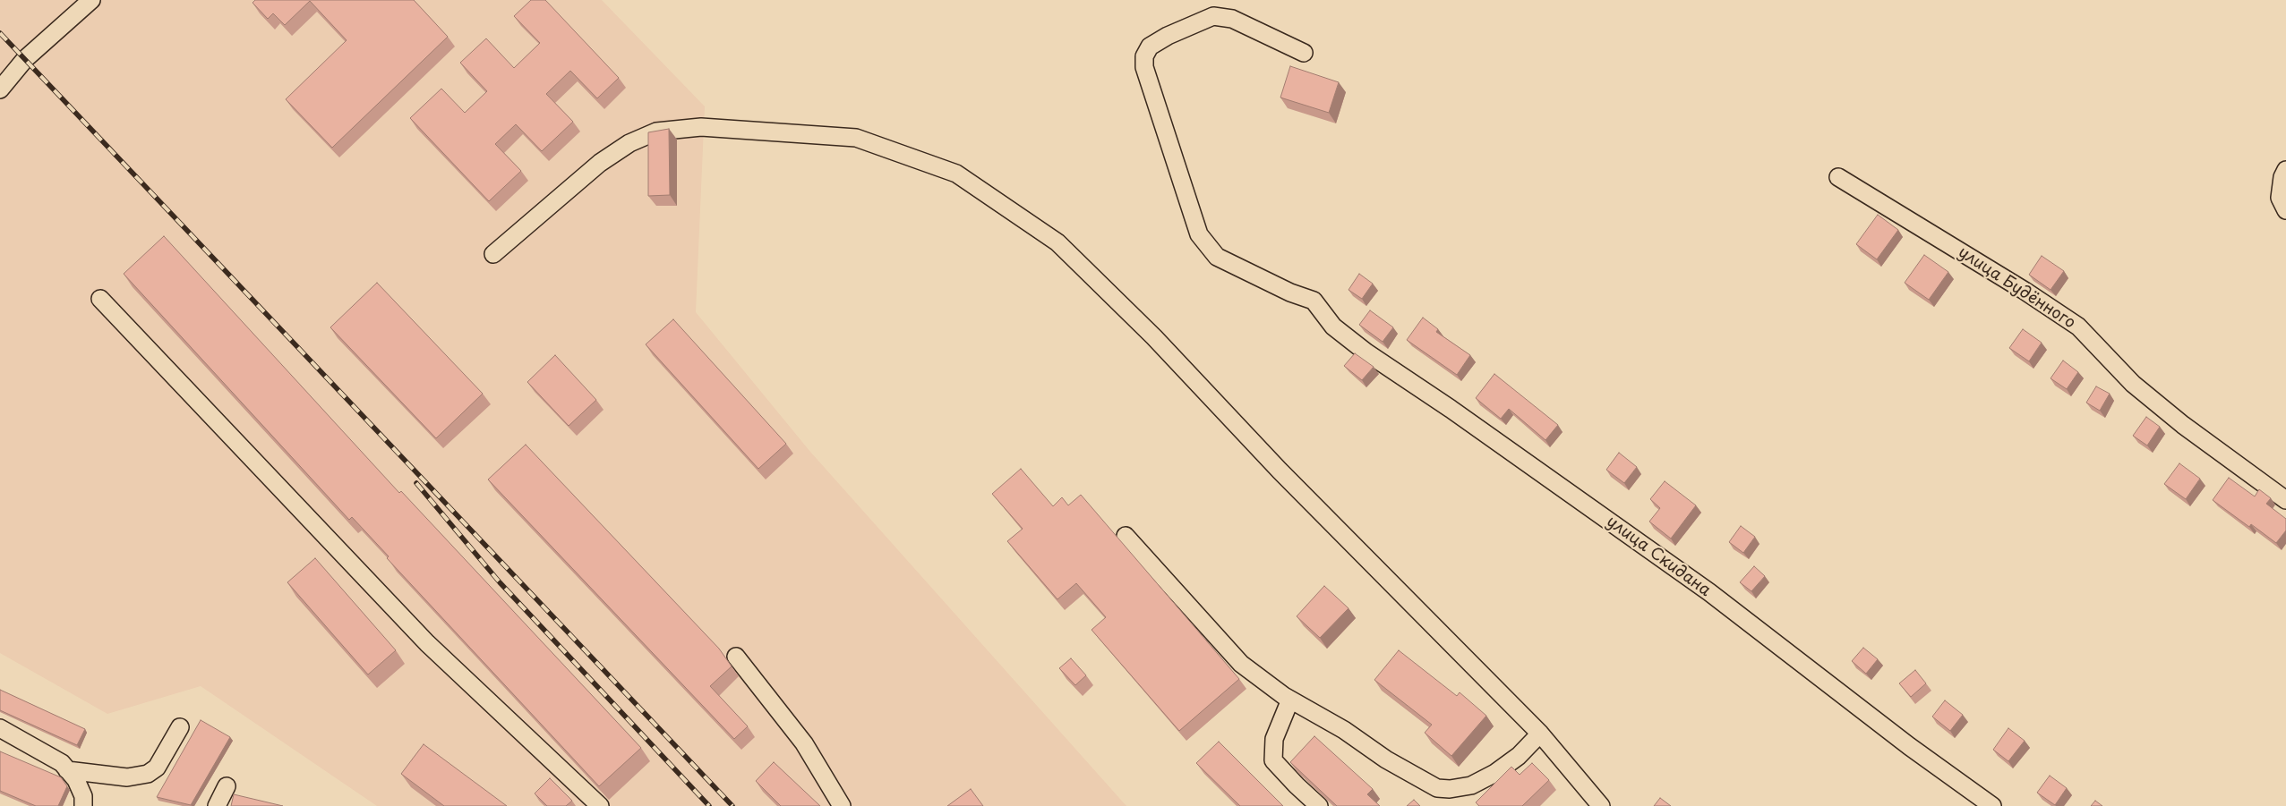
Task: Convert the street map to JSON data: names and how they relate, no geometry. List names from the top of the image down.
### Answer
{
  "streets": {
    "lane": ["улица Будённого", "улица Скидана"]
  }
}
